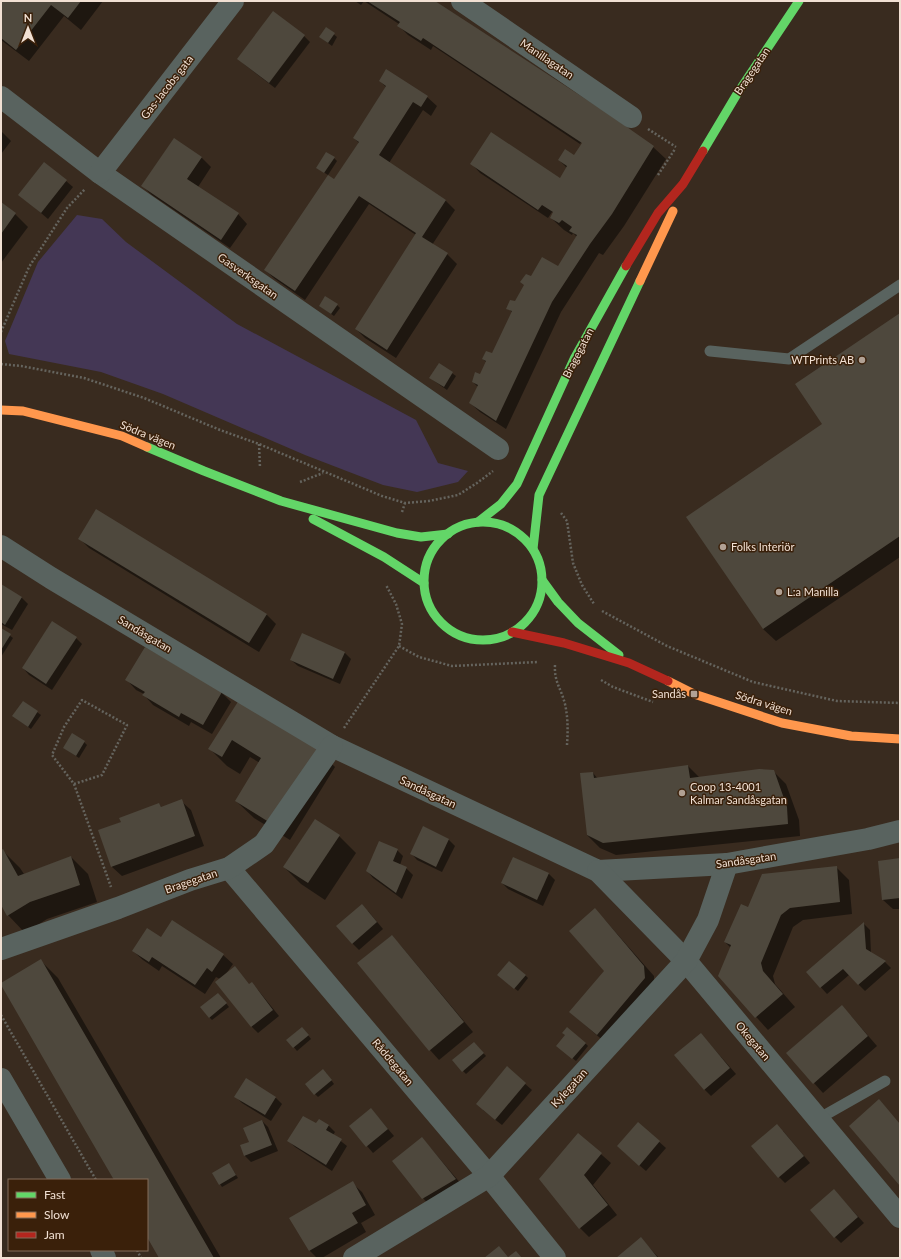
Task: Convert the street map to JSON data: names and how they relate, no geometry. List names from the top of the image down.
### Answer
{
  "streets": {
    "main road": ["Bragegatan", "Södra vägen"],
    "street": [
      "Manillagatan",
      "Gas-Jacobs gata",
      "Gasverksgatan",
      "Sandåsgatan",
      "Okegatan",
      "Råddegatan",
      "Kylegatan"
    ]
  },
  "crossings": [
    ["Bragegatan", "Södra vägen"],
    ["Bragegatan", "Sandåsgatan"],
    ["Bragegatan", "Råddegatan"],
    ["Gas-Jacobs gata", "Gasverksgatan"],
    ["Sandåsgatan", "Okegatan"],
    ["Sandåsgatan", "Kylegatan"],
    ["Okegatan", "Kylegatan"],
    ["Råddegatan", "Kylegatan"]
  ],
  "places": {
    "other": [
      "WTPrints AB",
      "Folks Interiör",
      "L:a Manilla",
      "Coop 13-4001 Kalmar Sandåsgatan"
    ],
    "transit": ["Sandås"]
  },
  "legend": ["Fast", "Slow", "Jam"],
  "north": "top"
}
